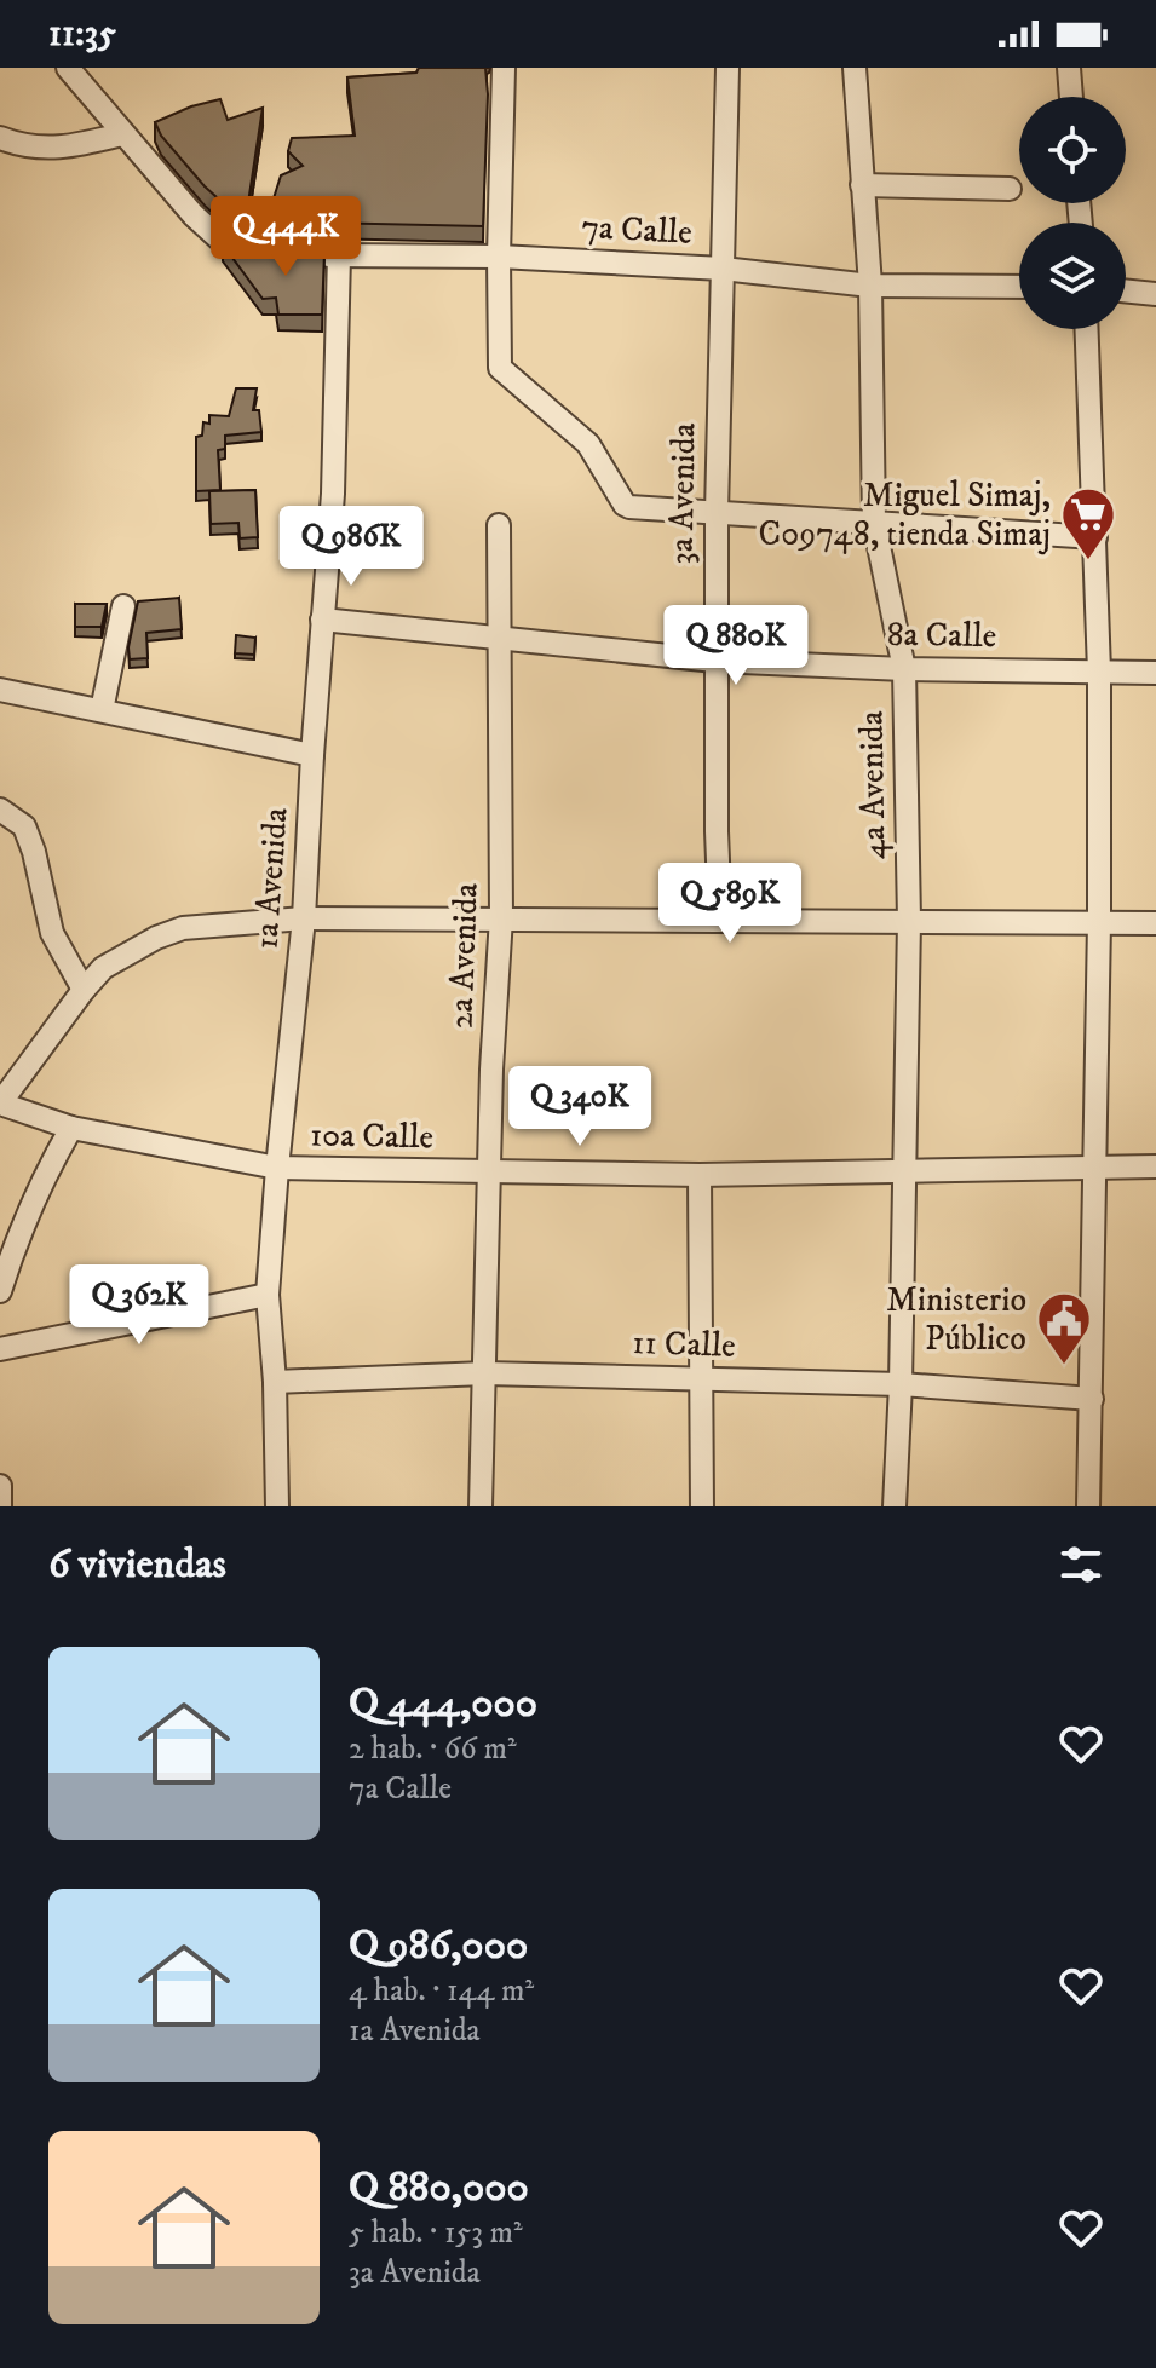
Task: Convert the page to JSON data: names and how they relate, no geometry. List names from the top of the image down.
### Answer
{
  "streets": {
    "street": [
      "7a Calle",
      "3a Avenida",
      "8a Calle",
      "4a Avenida",
      "1a Avenida",
      "2a Avenida",
      "10a Calle",
      "11 Calle"
    ]
  },
  "crossings": [
    ["7a Calle", "3a Avenida"],
    ["7a Calle", "4a Avenida"],
    ["7a Calle", "1a Avenida"],
    ["3a Avenida", "8a Calle"],
    ["8a Calle", "4a Avenida"],
    ["8a Calle", "1a Avenida"],
    ["8a Calle", "2a Avenida"],
    ["4a Avenida", "10a Calle"],
    ["4a Avenida", "11 Calle"],
    ["1a Avenida", "10a Calle"],
    ["1a Avenida", "11 Calle"],
    ["2a Avenida", "10a Calle"],
    ["2a Avenida", "11 Calle"]
  ],
  "places": {
    "supermarket": ["Miguel Simaj, C09748, tienda Simaj"],
    "public building": ["Ministerio Público"]
  },
  "page": {
    "status": "11:35",
    "price": [
      "Q 444K",
      "Q 986K",
      "Q 880K",
      "Q 589K",
      "Q 340K",
      "Q 362K"
    ],
    "heading": "6 viviendas",
    "list": [
      {
        "name": "Q 444,000",
        "note": "2 hab. · 66 m² · 7a Calle"
      },
      {
        "name": "Q 986,000",
        "note": "4 hab. · 144 m² · 1a Avenida"
      },
      {
        "name": "Q 880,000",
        "note": "5 hab. · 153 m² · 3a Avenida"
      }
    ]
  }
}
